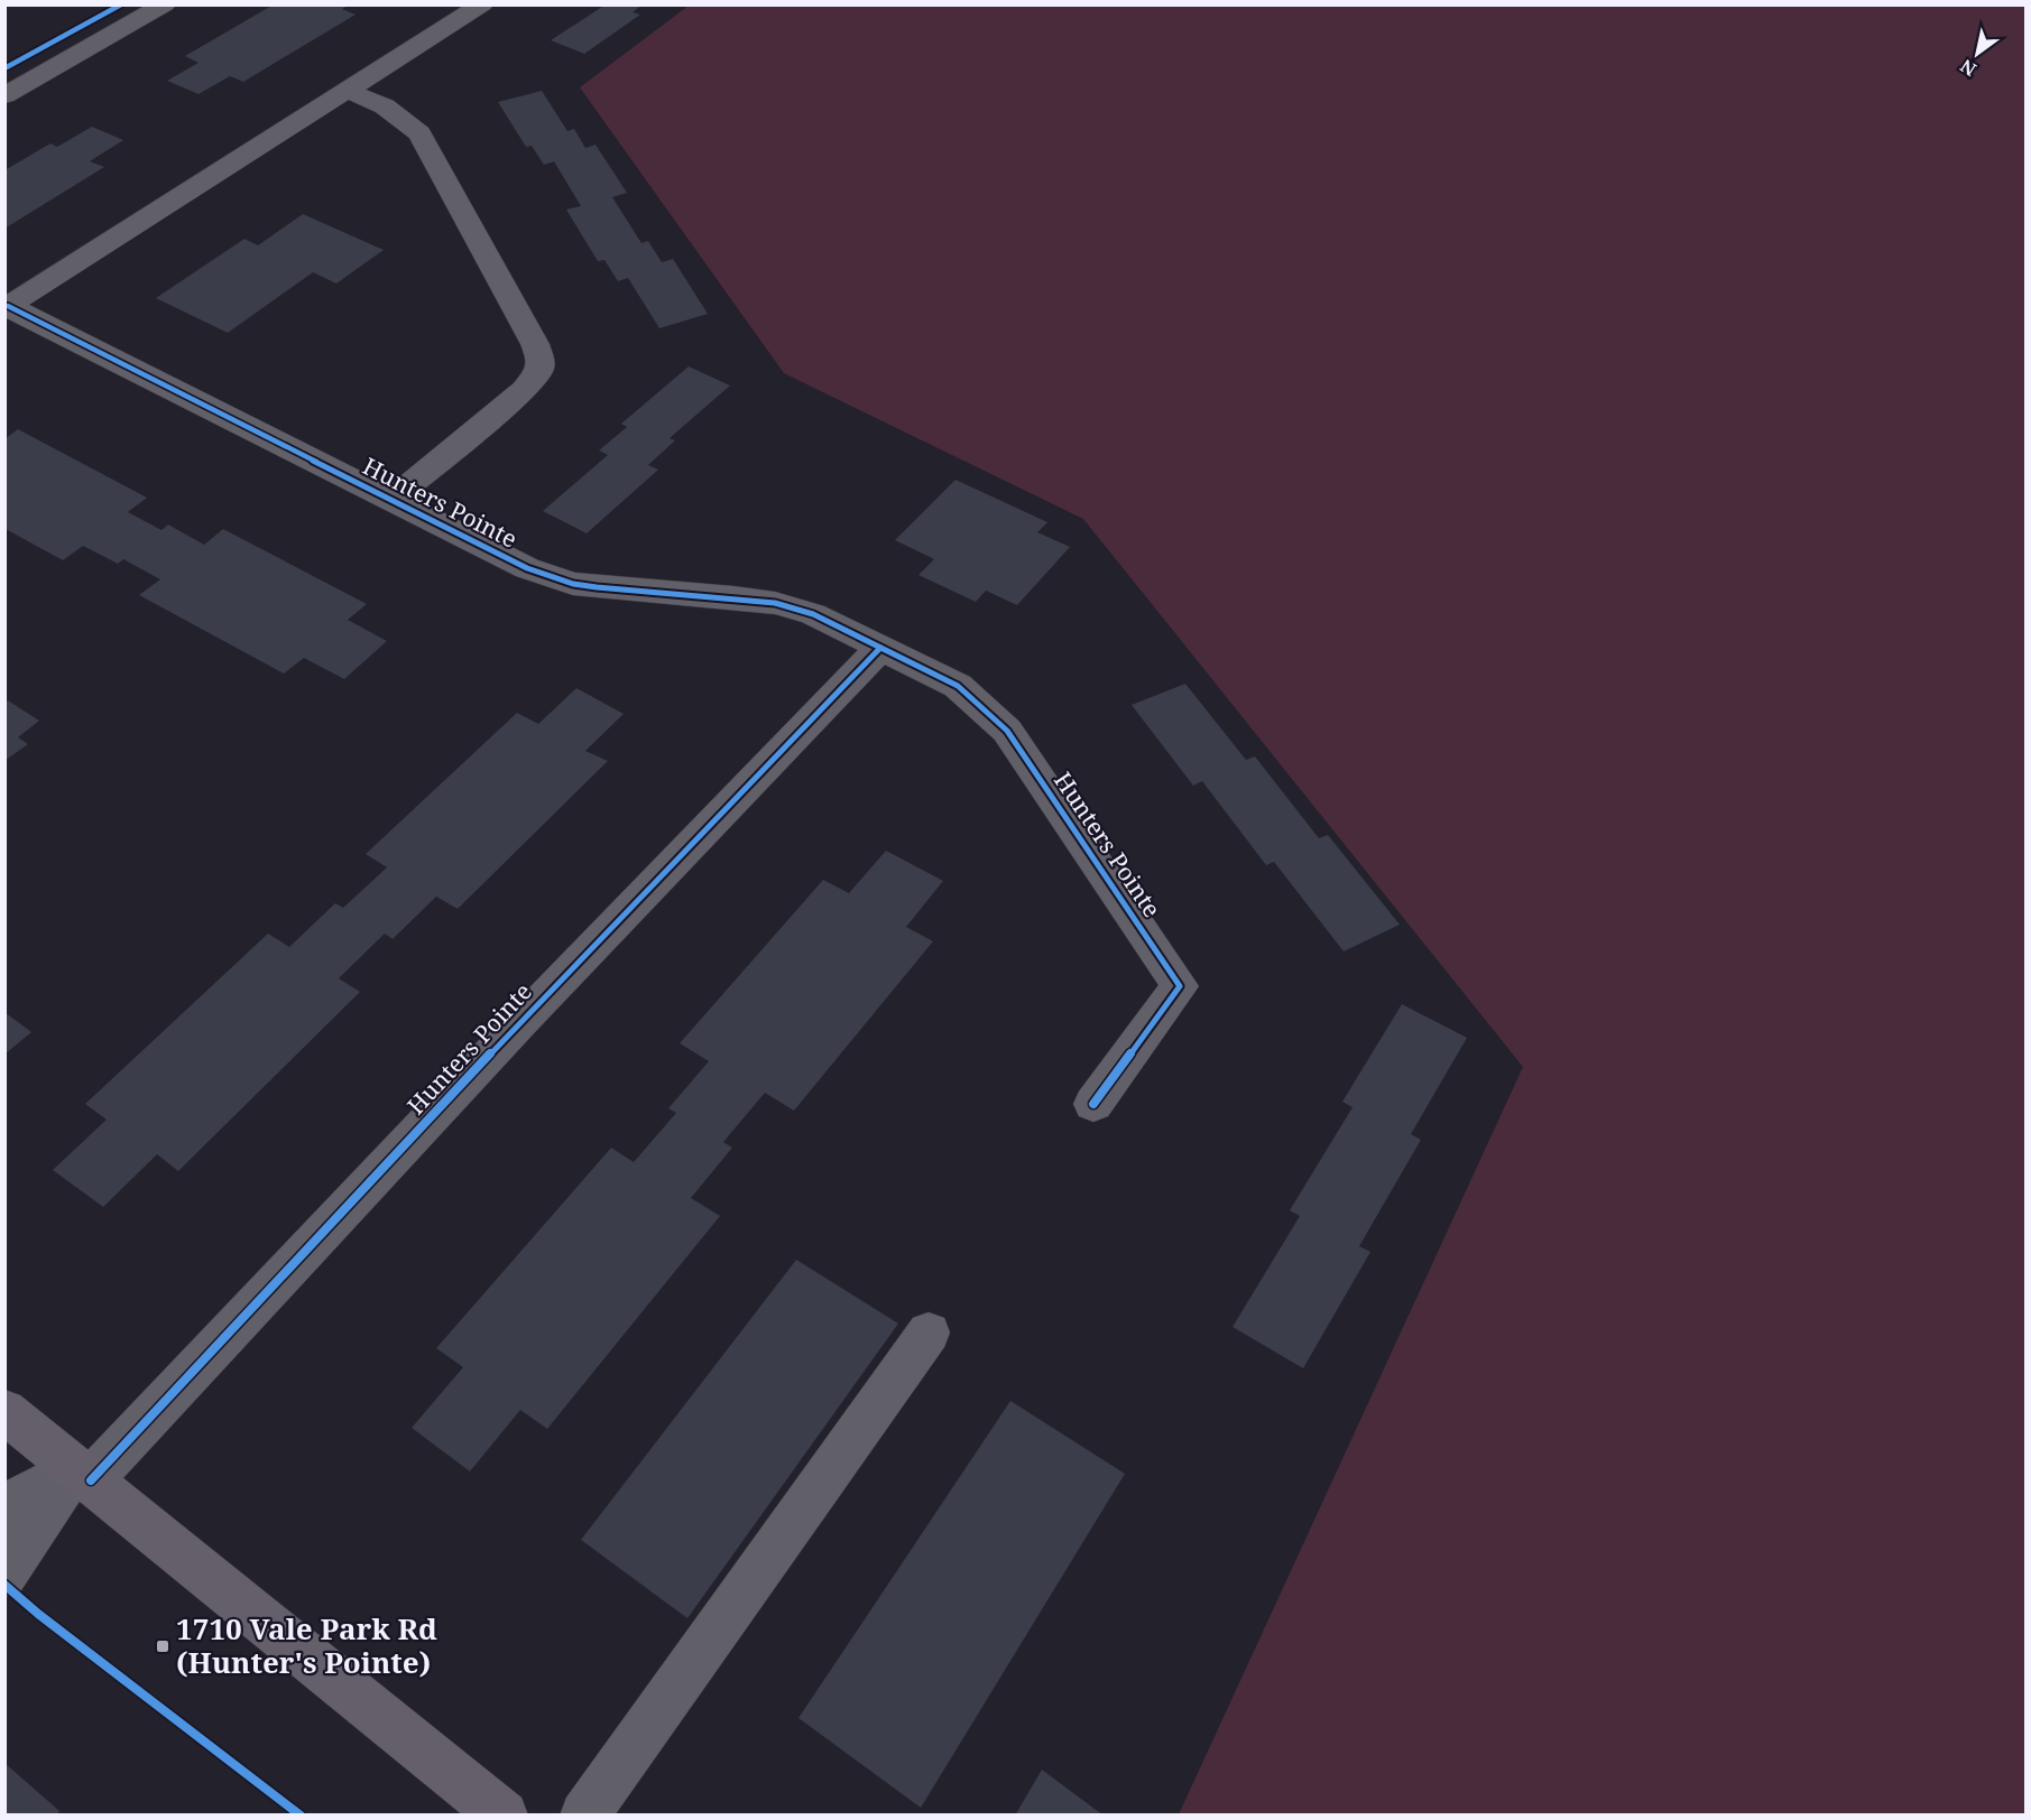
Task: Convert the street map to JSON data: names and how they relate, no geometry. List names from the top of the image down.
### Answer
{
  "streets": {
    "street": ["Hunters Pointe"]
  },
  "places": {
    "transit": ["1710 Vale Park Rd (Hunter's Pointe)"]
  },
  "north": "bottom left"
}
